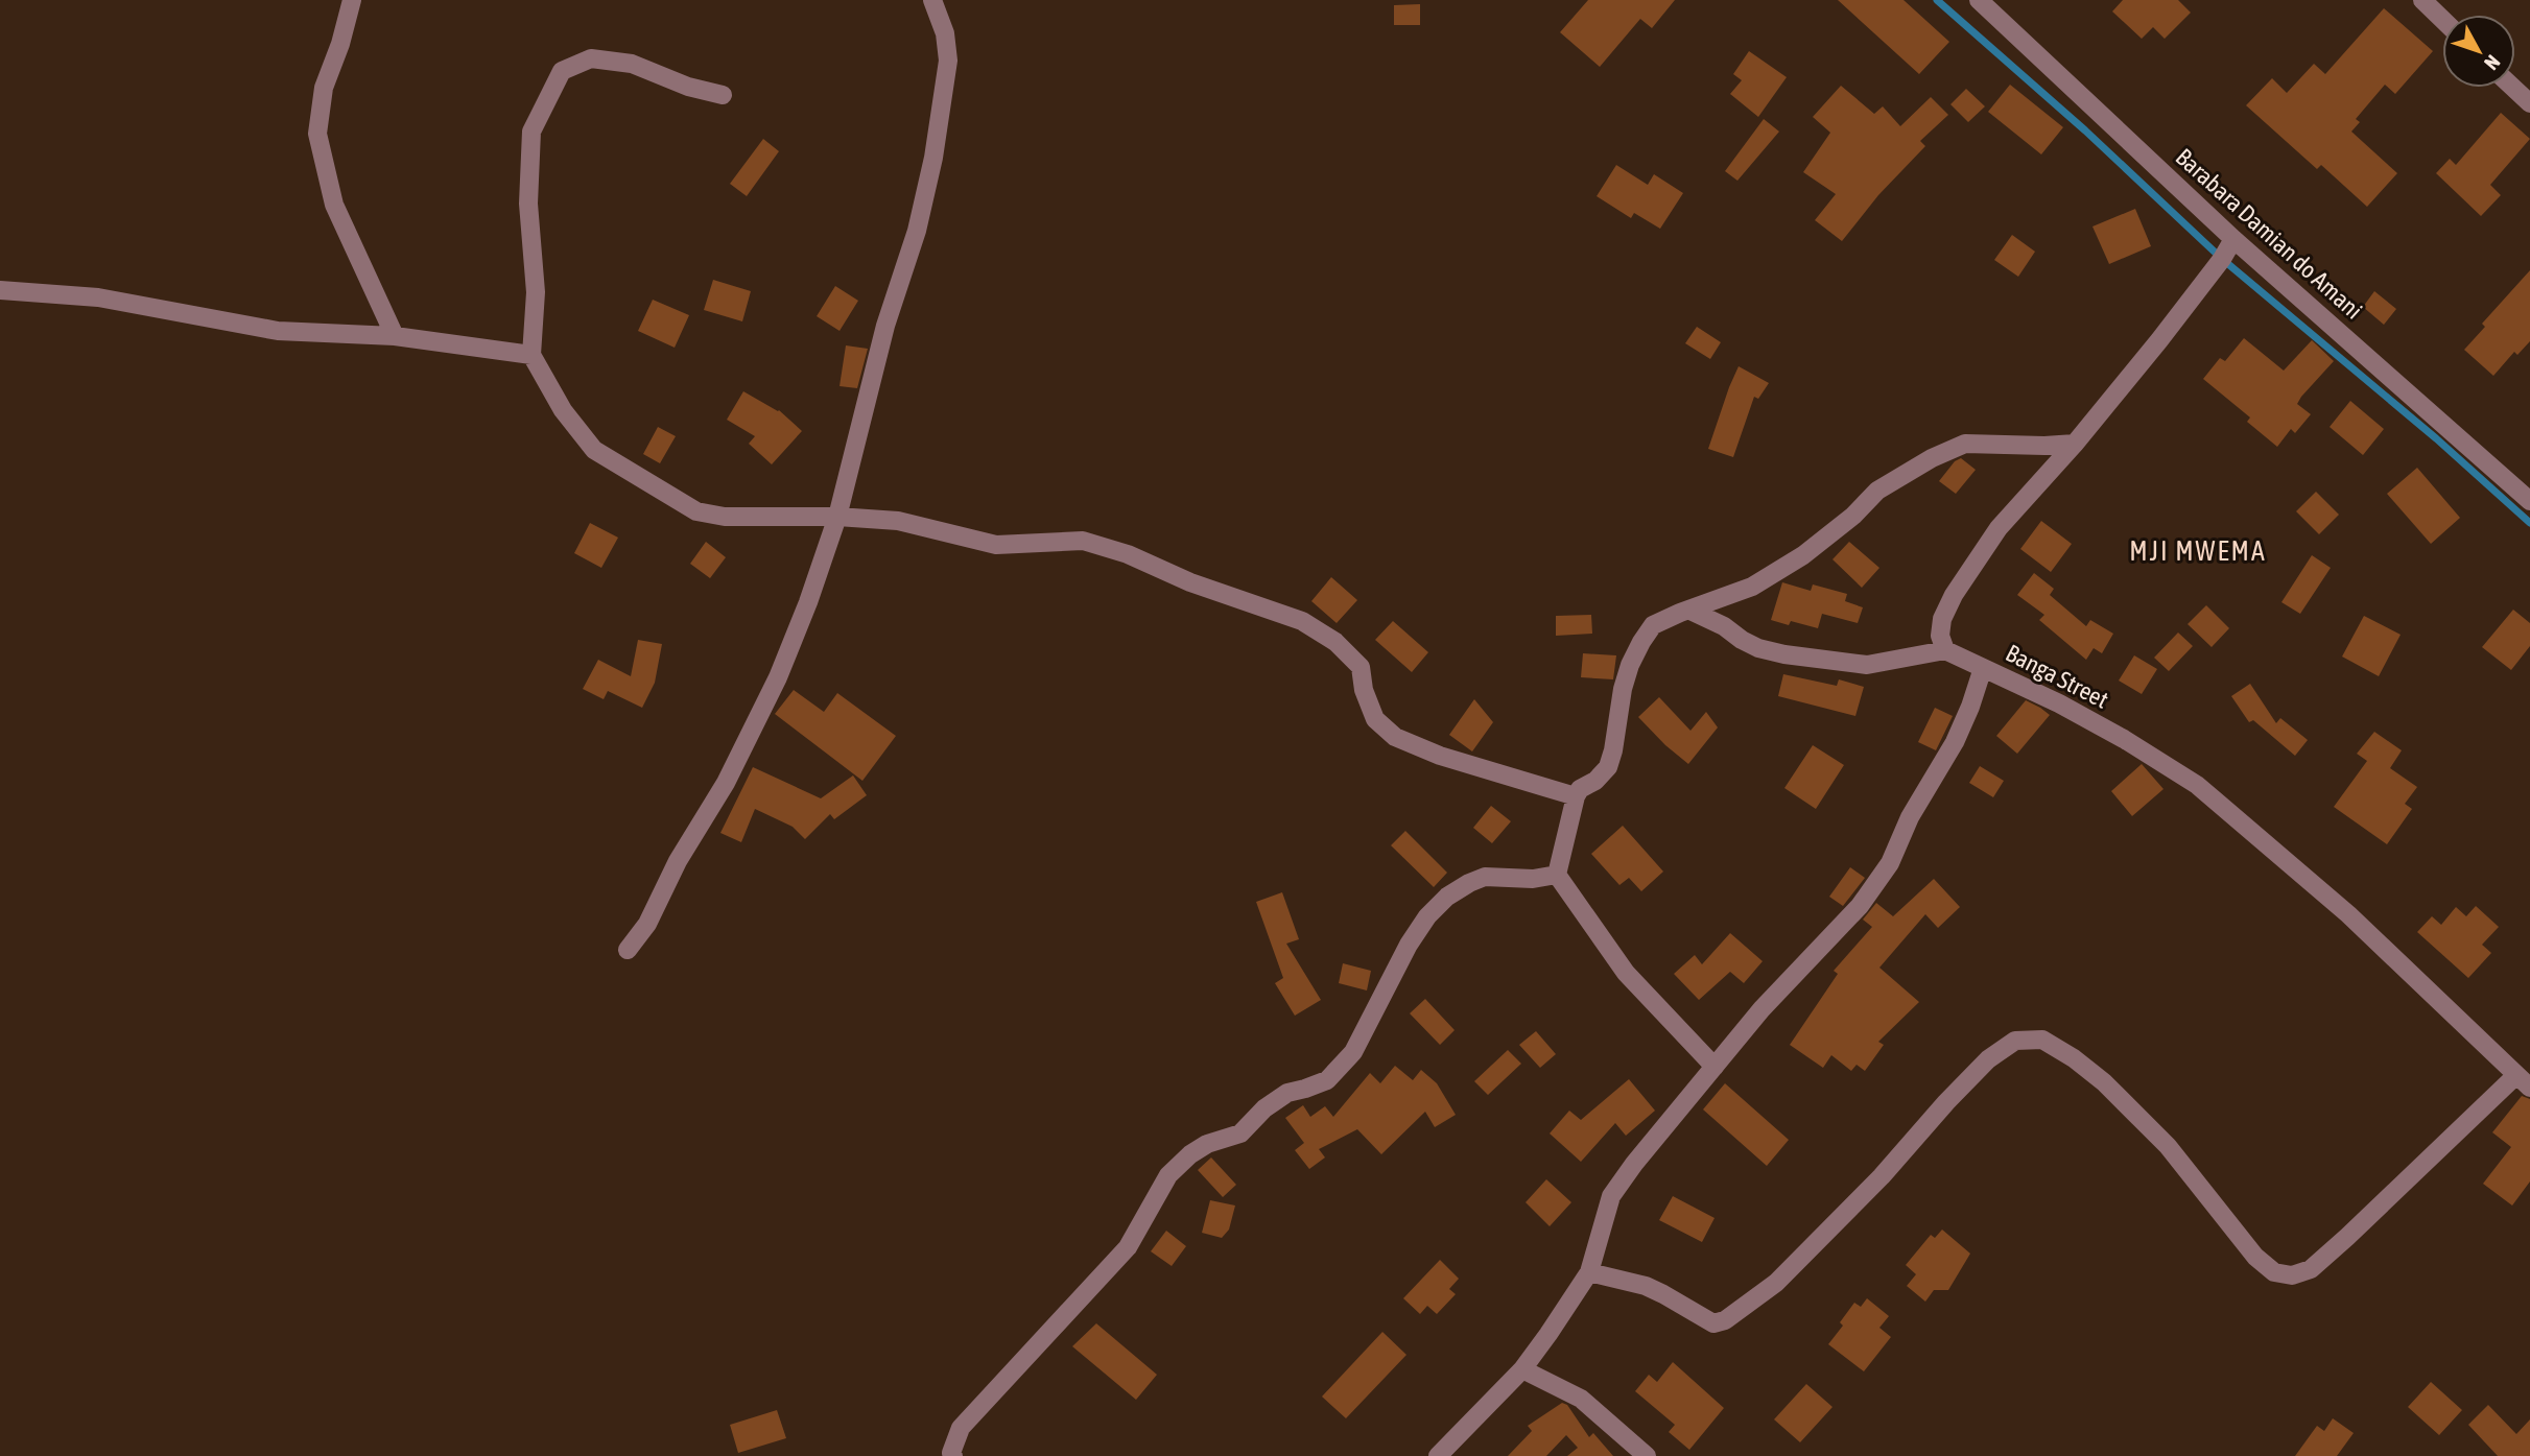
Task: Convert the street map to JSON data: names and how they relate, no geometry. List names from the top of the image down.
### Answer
{
  "streets": {
    "street": ["Barabara Damian do Amani", "Banga Street"]
  },
  "districts": ["MJI MWEMA"],
  "north": "bottom right"
}
